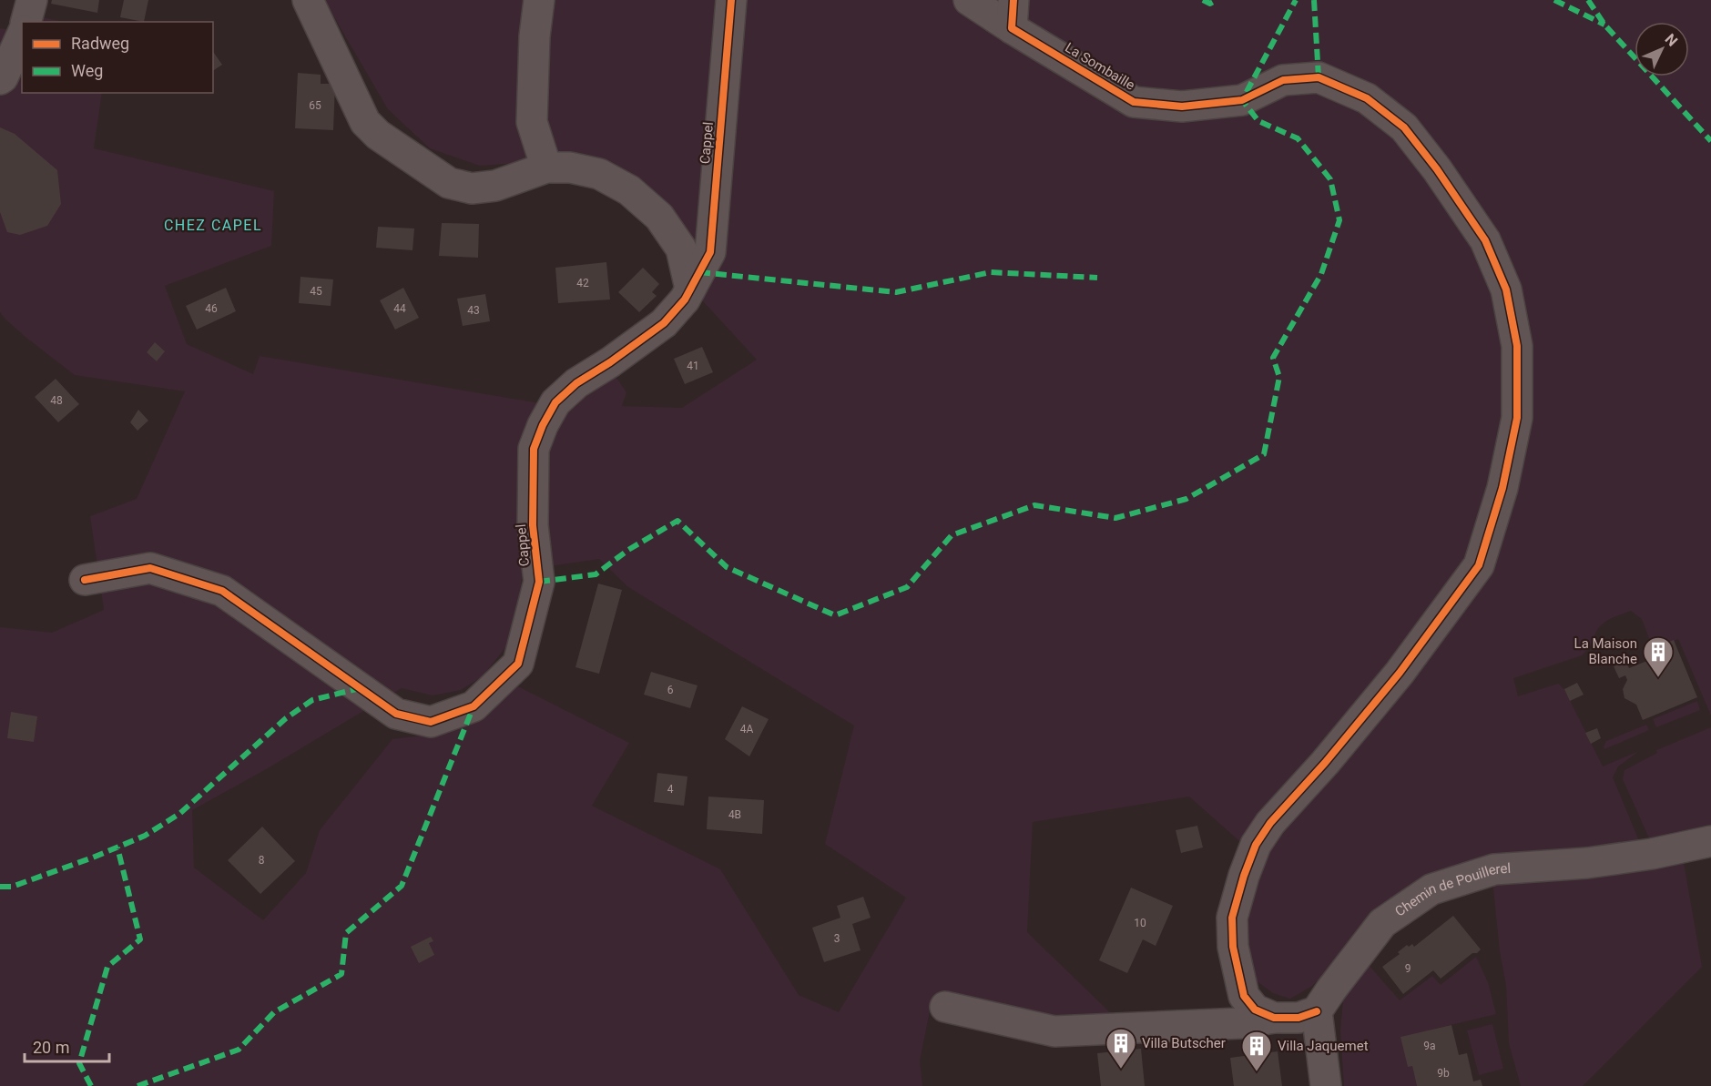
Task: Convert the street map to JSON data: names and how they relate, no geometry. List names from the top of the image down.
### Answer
{
  "streets": {
    "street": ["La Sombaille", "Cappel", "Chemin de Pouillerel"]
  },
  "districts": ["CHEZ CAPEL"],
  "places": {
    "building": ["La Maison Blanche", "Villa Butscher", "Villa Jaquemet"]
  },
  "house_numbers": [
    "65",
    "42",
    "45",
    "46",
    "44",
    "43",
    "41",
    "48",
    "6",
    "4A",
    "4",
    "4B",
    "8",
    "10",
    "3",
    "9",
    "9a",
    "9b"
  ],
  "legend": ["Radweg", "Weg"],
  "scale_bar": "20 m",
  "north": "top right"
}
